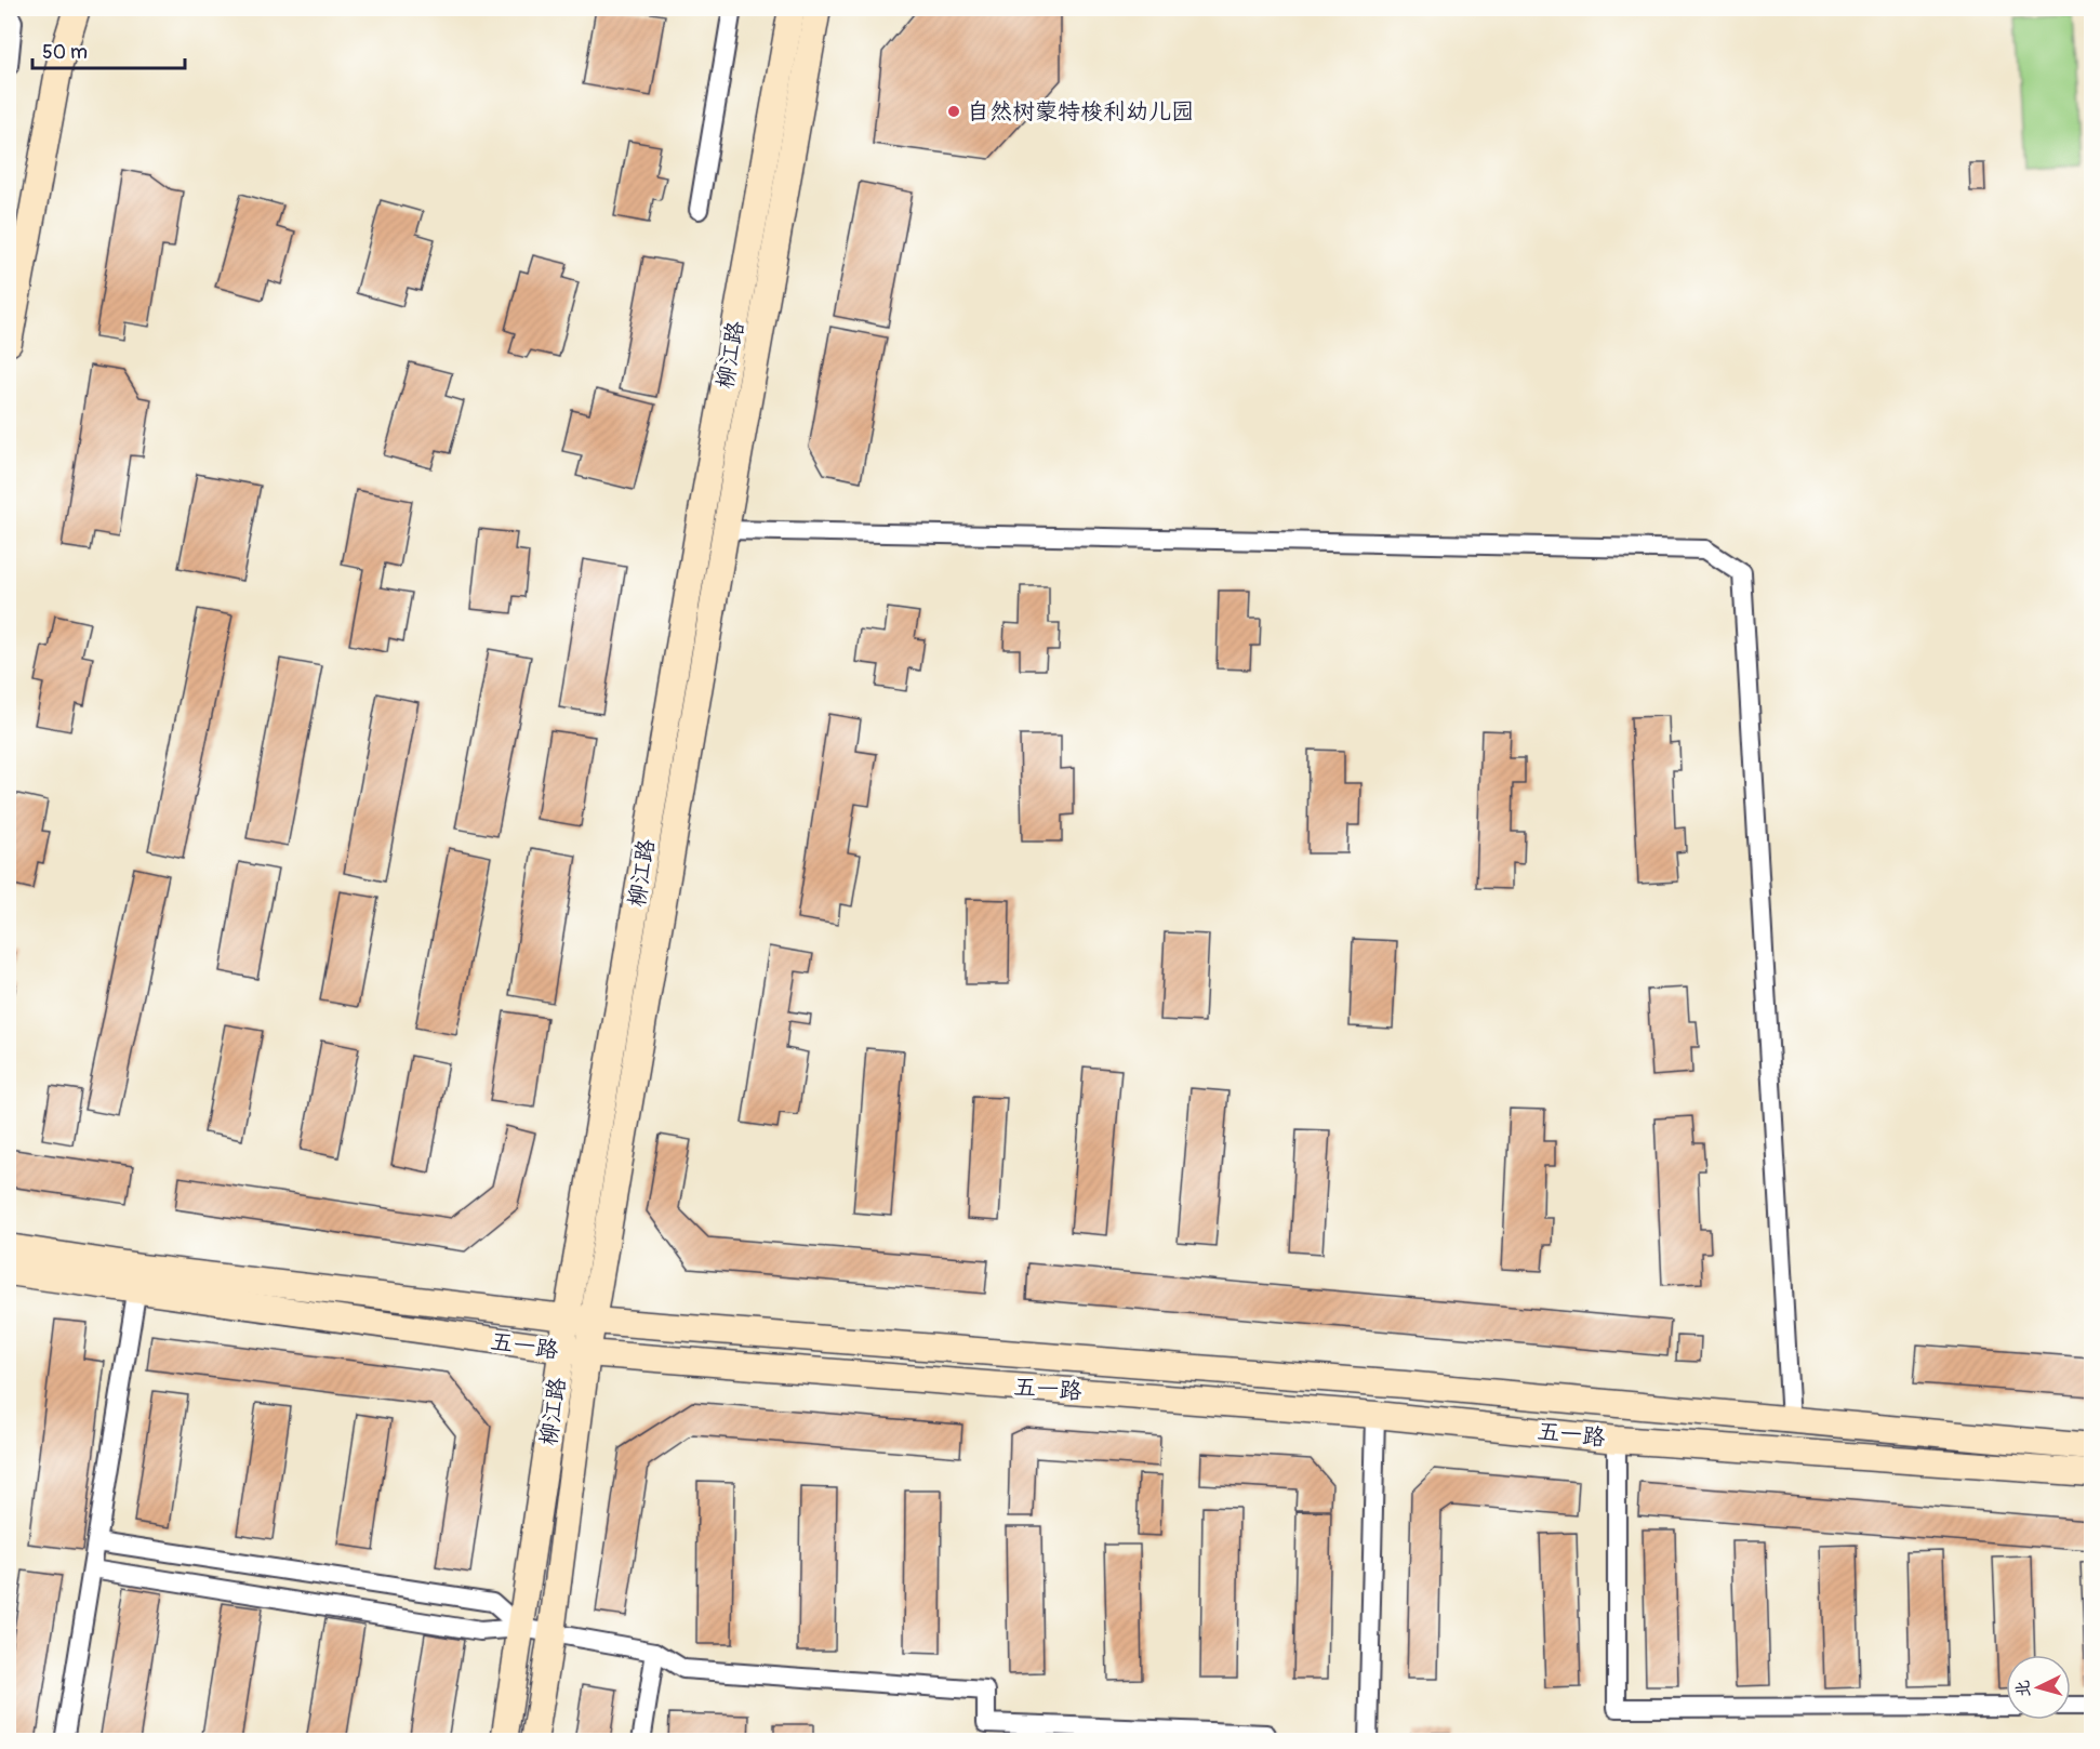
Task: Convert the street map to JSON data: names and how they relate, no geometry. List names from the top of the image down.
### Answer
{
  "streets": {
    "street": ["柳江路", "五一路"]
  },
  "crossings": [
    ["柳江路", "五一路"]
  ],
  "places": ["自然树蒙特梭利幼儿园"],
  "scale_bar": "50 m",
  "north": "left"
}
